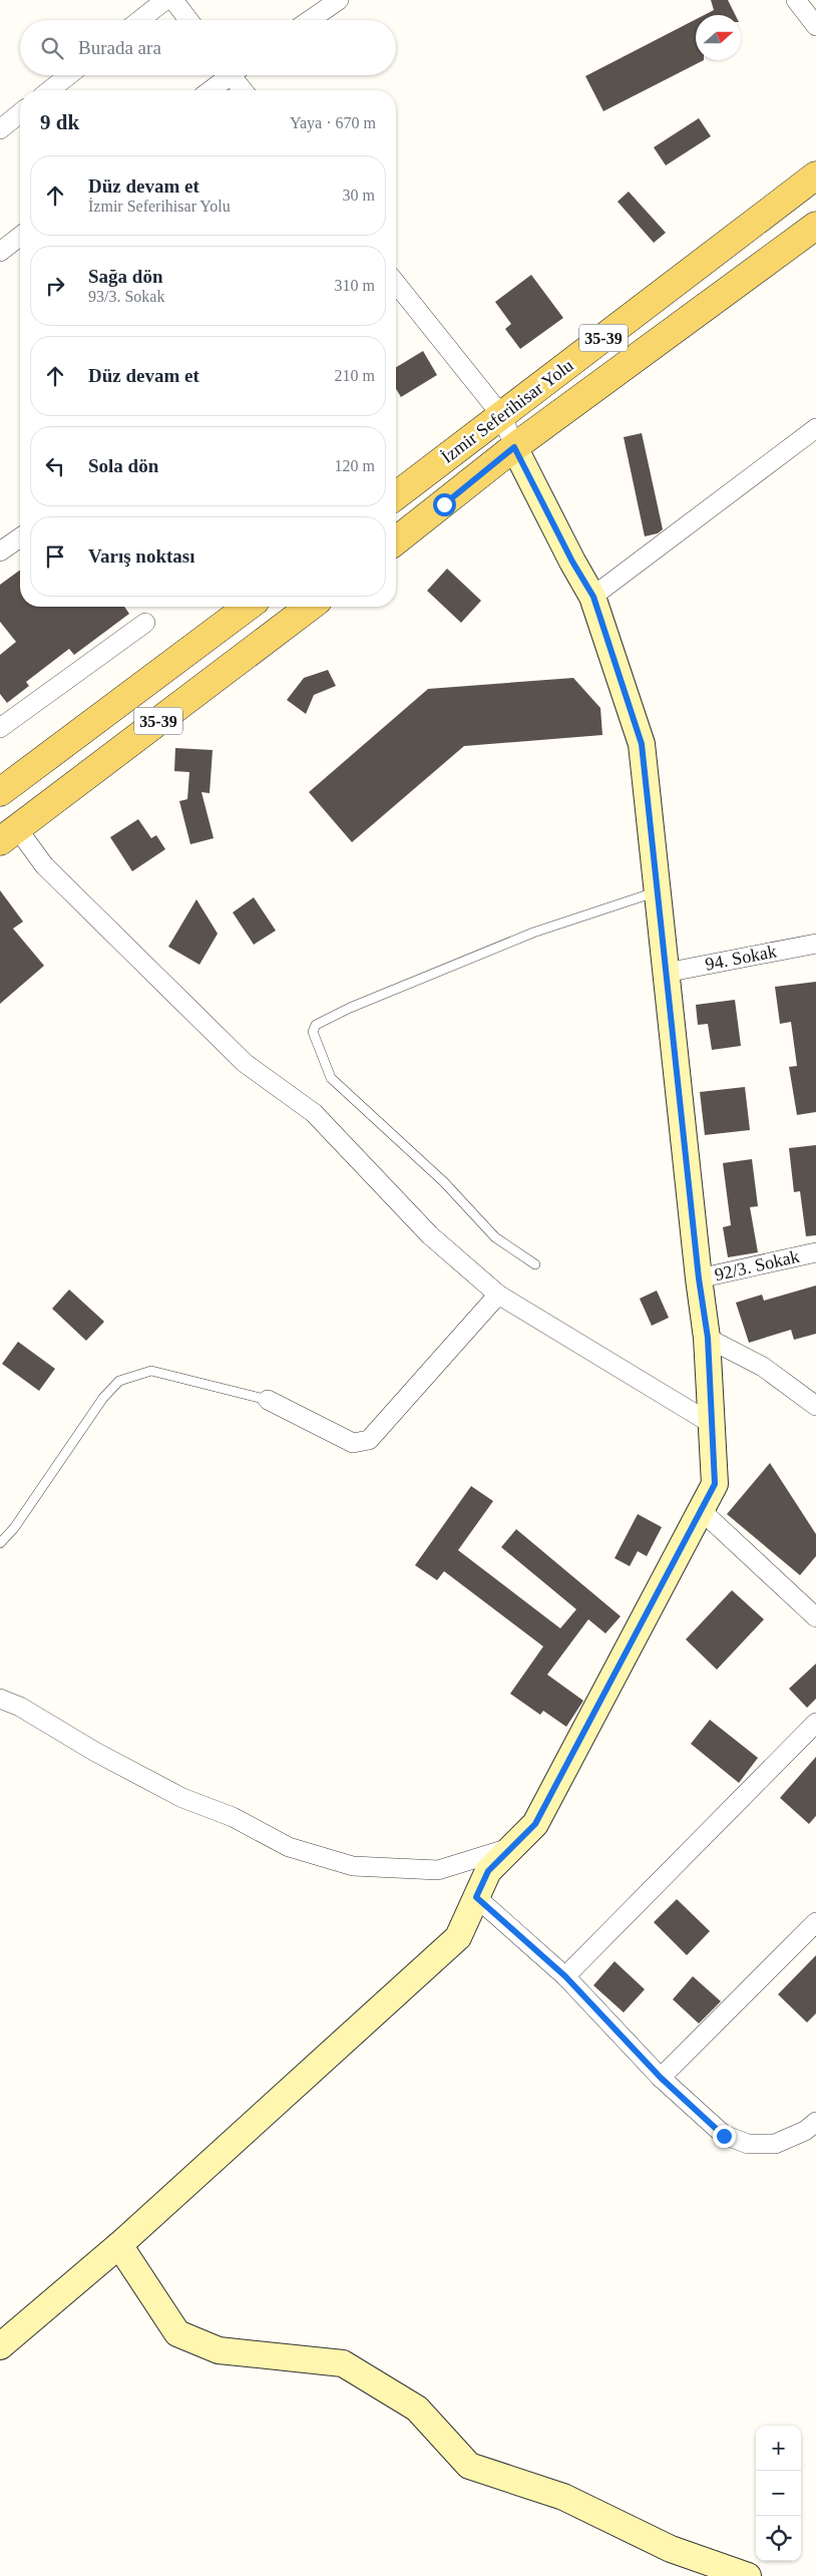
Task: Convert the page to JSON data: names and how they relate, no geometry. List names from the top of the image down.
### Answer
{
  "streets": {
    "main road": ["35-39", "İzmir Seferihisar Yolu"],
    "street": ["94. Sokak", "92/3. Sokak"]
  },
  "north": "right",
  "page": {
    "search": "Burada ara",
    "heading": ["9 dk", "Yaya · 670 m"],
    "list": [
      ["Düz devam et", "İzmir Seferihisar Yolu", "30 m"],
      ["Sağa dön", "93/3. Sokak", "310 m"],
      ["Düz devam et", "210 m"],
      ["Sola dön", "120 m"],
      "Varış noktası"
    ],
    "map_buttons": ["+", "−"]
  }
}
